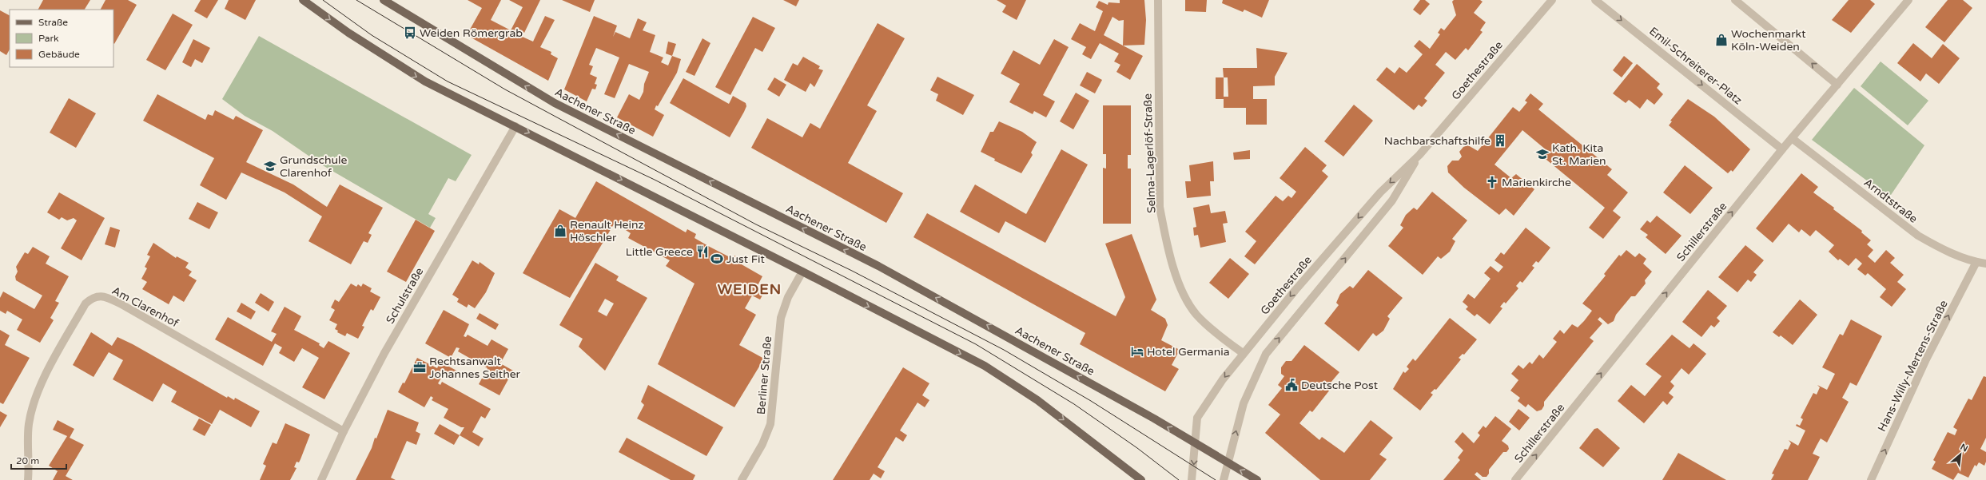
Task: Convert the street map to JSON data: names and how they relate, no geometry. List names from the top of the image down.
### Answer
{
  "streets": {
    "main road": ["Aachener Straße"],
    "street": [
      "Emil-Schreiterer-Platz",
      "Goethestraße",
      "Selma-Lagerlöf-Straße",
      "Arndtstraße",
      "Schillerstraße",
      "Schulstraße",
      "Am Clarenhof",
      "Hans-Willy-Mertens-Straße",
      "Berliner Straße"
    ]
  },
  "crossings": [
    ["Emil-Schreiterer-Platz", "Schillerstraße"],
    ["Goethestraße", "Aachener Straße"],
    ["Goethestraße", "Selma-Lagerlöf-Straße"],
    ["Arndtstraße", "Schillerstraße"],
    ["Arndtstraße", "Hans-Willy-Mertens-Straße"],
    ["Schulstraße", "Am Clarenhof"]
  ],
  "one_way": ["Emil-Schreiterer-Platz", "Schillerstraße", "Hans-Willy-Mertens-Straße"],
  "districts": ["WEIDEN"],
  "places": {
    "bus stop": ["Weiden Römergrab"],
    "shop": ["Wochenmarkt Köln-Weiden", "Renault Heinz Höschler"],
    "building": ["Nachbarschaftshilfe"],
    "school or university": ["Kath. Kita St. Marien", "Grundschule Clarenhof"],
    "church": ["Marienkirche"],
    "restaurant": ["Little Greece"],
    "sports": ["Just Fit"],
    "hotel": ["Hotel Germania"],
    "office": ["Rechtsanwalt Johannes Seither"],
    "public building": ["Deutsche Post"]
  },
  "legend": ["Straße", "Park", "Gebäude"],
  "scale_bar": "20 m",
  "north": "top right"
}
